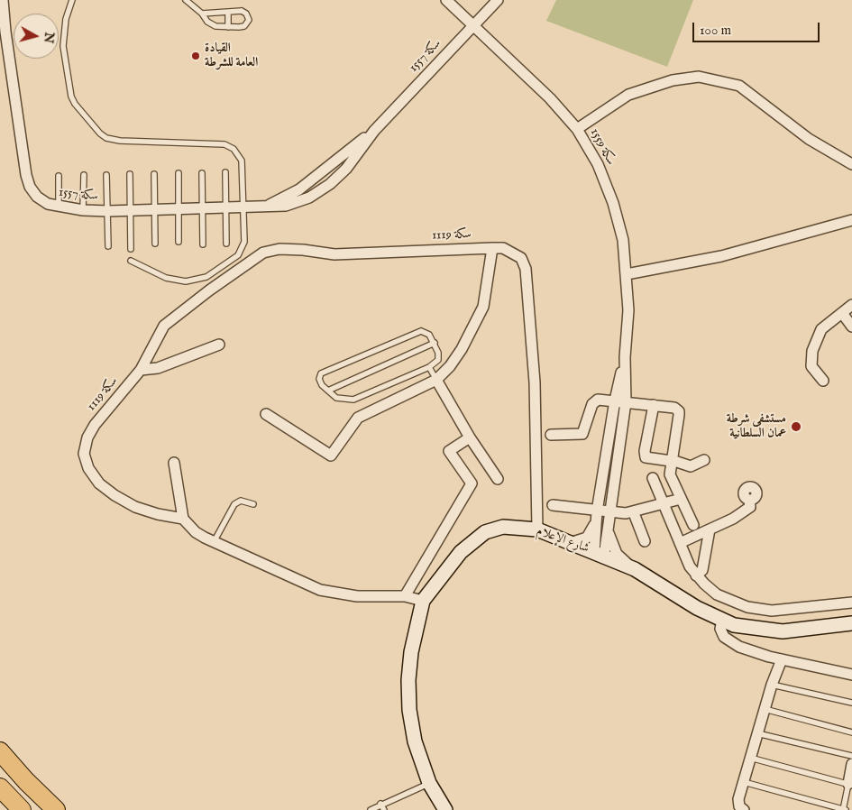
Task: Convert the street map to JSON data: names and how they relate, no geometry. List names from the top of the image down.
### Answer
{
  "streets": {
    "main road": ["شارع الإعلام"],
    "street": ["سكة 1557", "سكة 1559", "سكة 1119"]
  },
  "crossings": [
    ["سكة 1557", "سكة 1559"],
    ["سكة 1559", "شارع الإعلام"],
    ["سكة 1119", "شارع الإعلام"]
  ],
  "places": ["القيادة العامة للشرطة", "مستشفى شرطة عمان السلطانية"],
  "scale_bar": "100 m",
  "north": "right"
}
